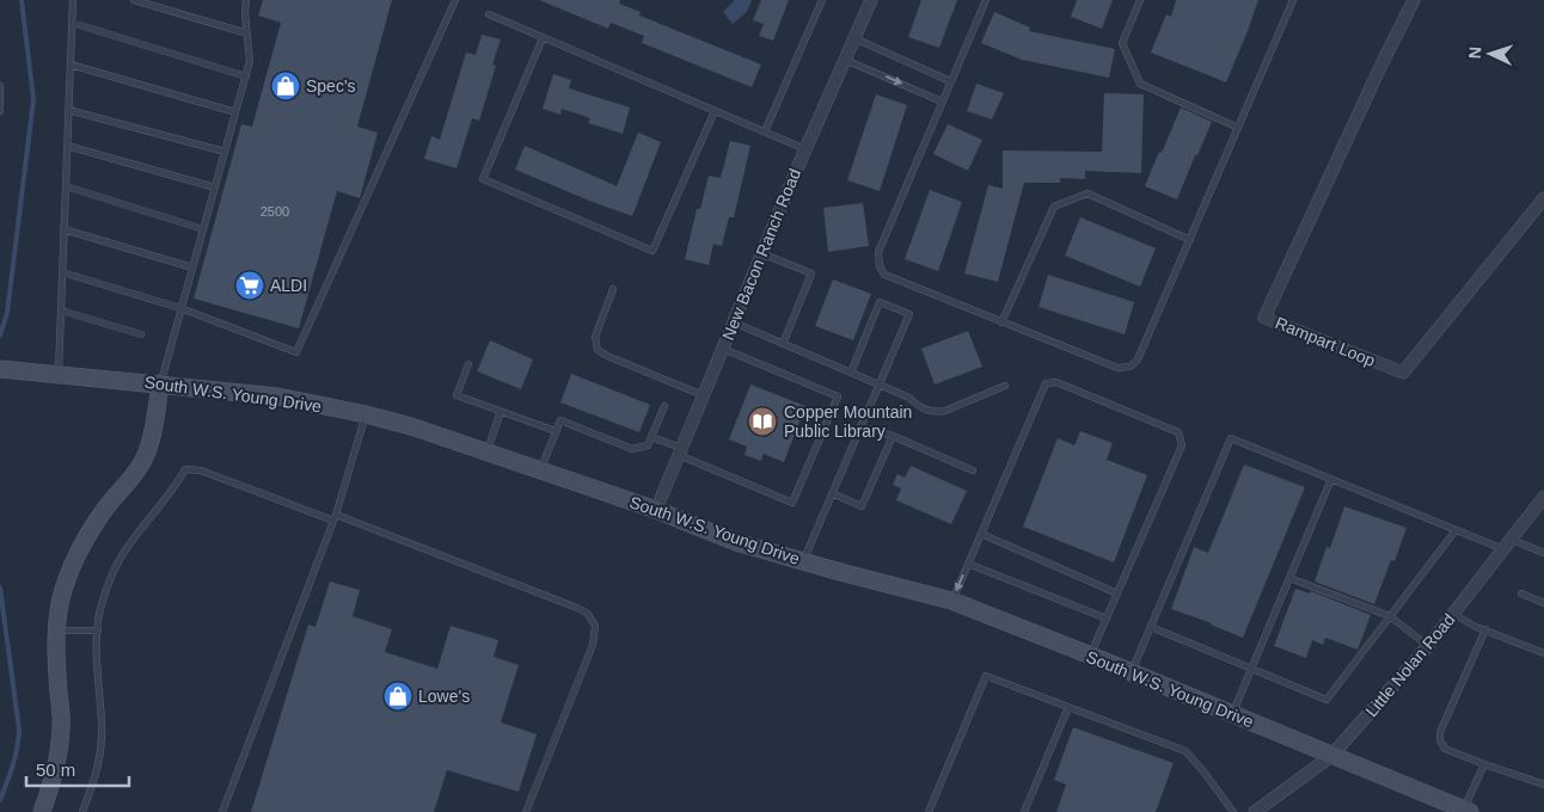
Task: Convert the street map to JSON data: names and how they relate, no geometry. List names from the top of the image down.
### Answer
{
  "streets": {
    "main road": ["South W.S. Young Drive"],
    "street": ["New Bacon Ranch Road", "Rampart Loop", "Little Nolan Road"]
  },
  "crossings": [
    ["New Bacon Ranch Road", "South W.S. Young Drive"],
    ["South W.S. Young Drive", "Little Nolan Road"]
  ],
  "places": {
    "shop": ["Spec's", "Lowe's"],
    "supermarket": ["ALDI"],
    "library": ["Copper Mountain Public Library"]
  },
  "house_numbers": ["2500"],
  "scale_bar": "50 m",
  "north": "left"
}
